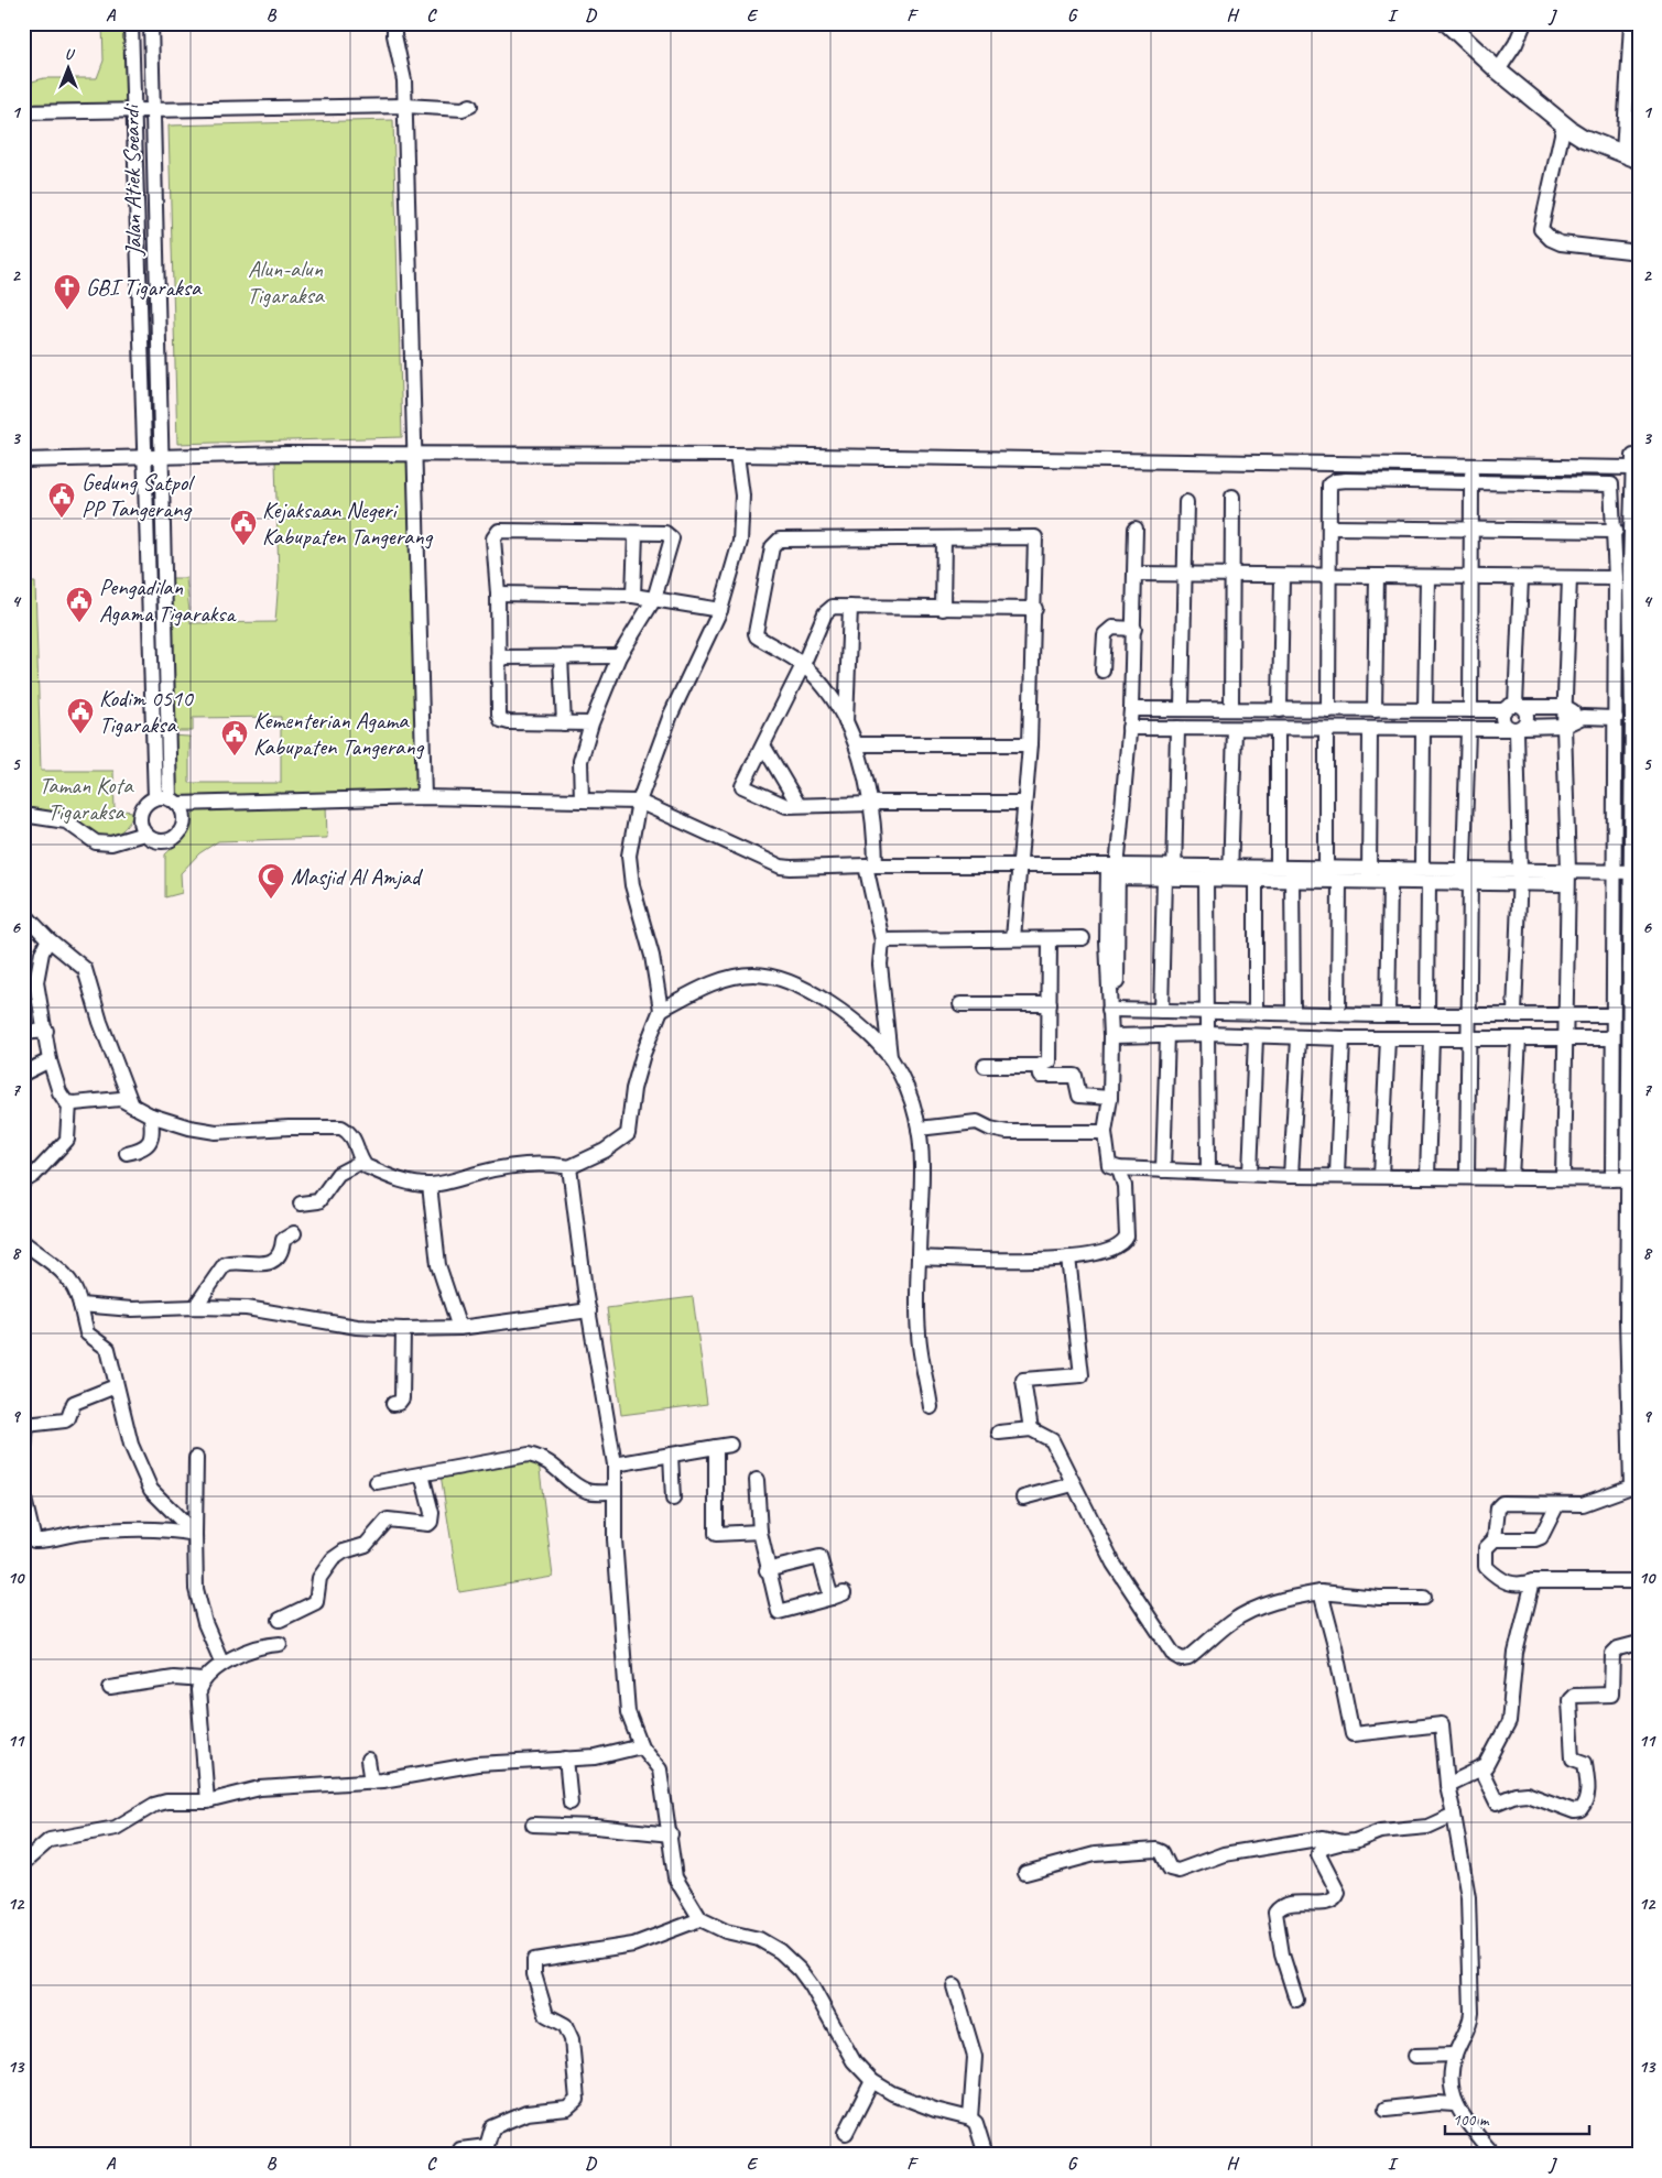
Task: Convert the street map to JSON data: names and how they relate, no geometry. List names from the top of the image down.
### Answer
{
  "streets": {
    "street": ["Jalan Atiek Soeardi"]
  },
  "parks": ["Alun-alun Tigaraksa", "Taman Kota Tigaraksa"],
  "places": {
    "church": ["GBI Tigaraksa"],
    "public building": [
      "Gedung Satpol PP Tangerang",
      "Kejaksaan Negeri Kabupaten Tangerang",
      "Pengadilan Agama Tigaraksa",
      "Kodim 0510 Tigaraksa",
      "Kementerian Agama Kabupaten Tangerang"
    ],
    "mosque": ["Masjid Al Amjad"]
  },
  "scale_bar": "100 m",
  "north": "top",
  "grid": {
    "columns": [
      "A",
      "B",
      "C",
      "D",
      "E",
      "F",
      "G",
      "H",
      "I",
      "J"
    ],
    "rows": [
      "1",
      "2",
      "3",
      "4",
      "5",
      "6",
      "7",
      "8",
      "9",
      "10",
      "11",
      "12",
      "13"
    ]
  }
}
